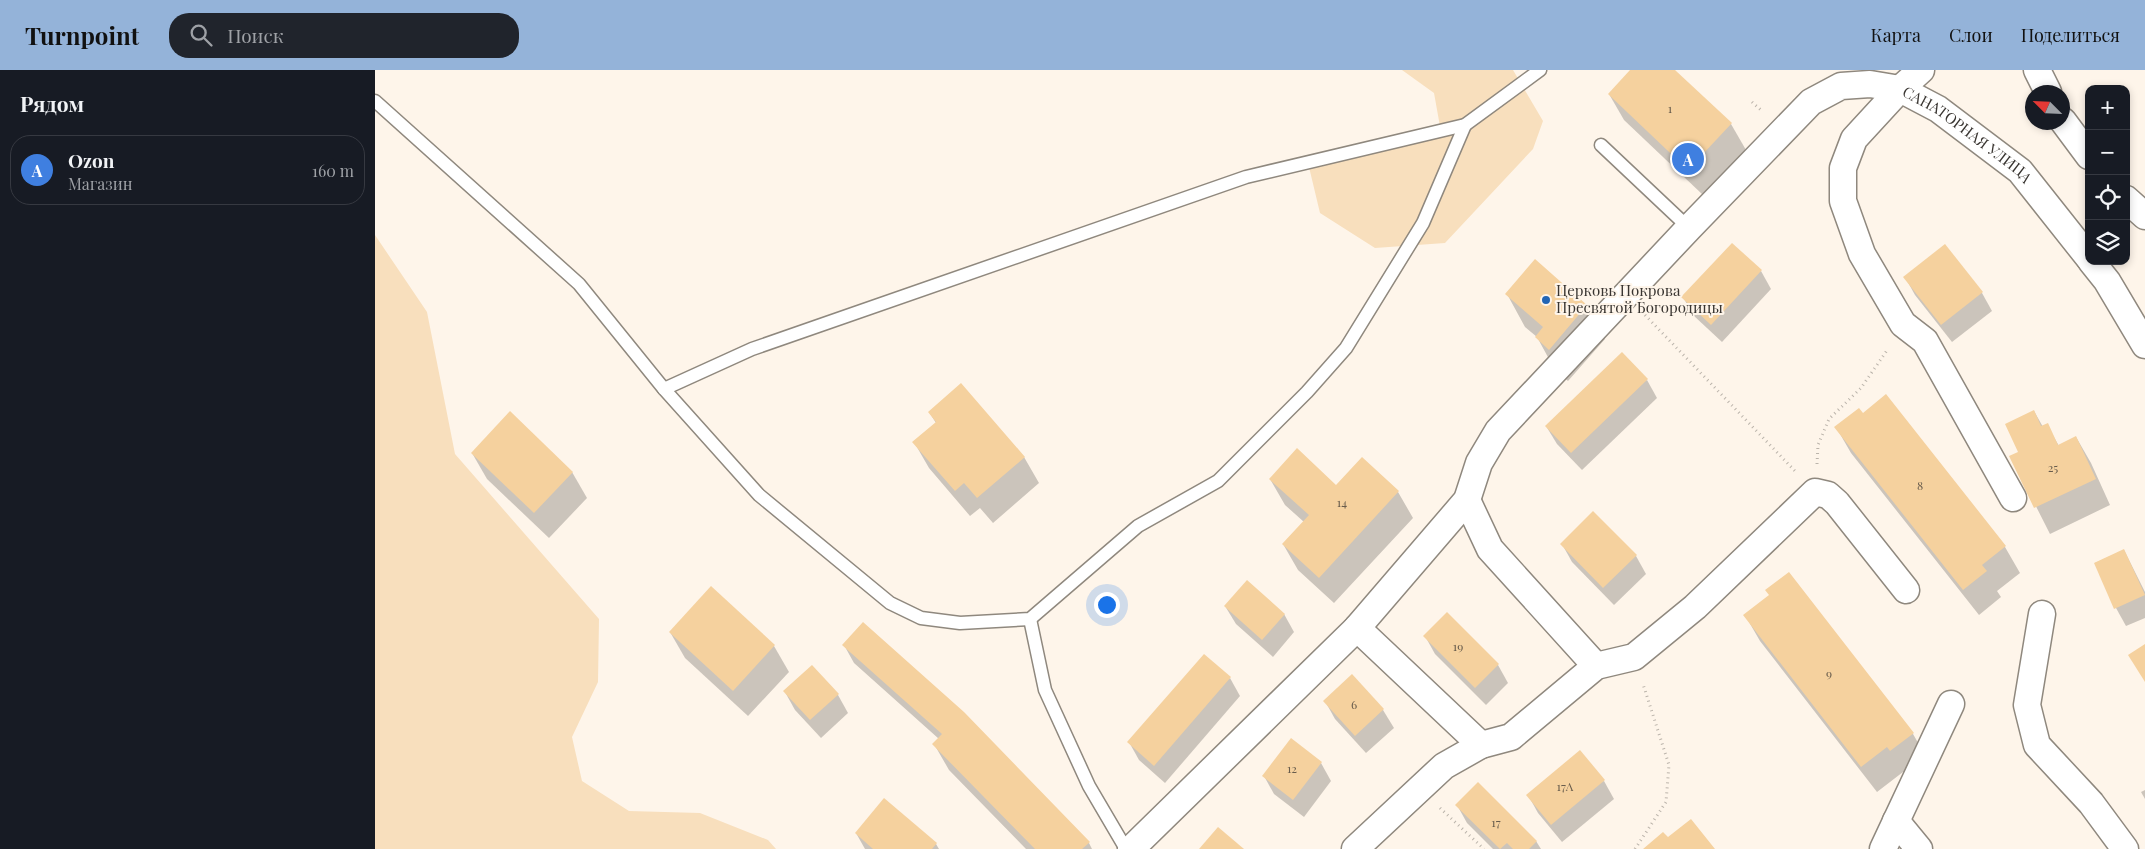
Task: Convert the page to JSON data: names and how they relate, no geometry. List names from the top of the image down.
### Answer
{
  "streets": {
    "street": ["САНАТОРНАЯ УЛИЦА"]
  },
  "places": ["Церковь Покрова Пресвятой Богородицы"],
  "house_numbers": [
    "1",
    "25",
    "8",
    "14",
    "19",
    "9",
    "6",
    "12",
    "17А",
    "17"
  ],
  "north": "top left",
  "page": {
    "header": "Turnpoint",
    "search": "Поиск",
    "nav": ["Карта", "Слои", "Поделиться"],
    "heading": "Рядом",
    "map_buttons": ["+", "−"],
    "list": [
      {
        "mark": "A",
        "name": "Ozon",
        "note": "Магазин",
        "value": "160 m"
      }
    ],
    "pins": "A"
  }
}
